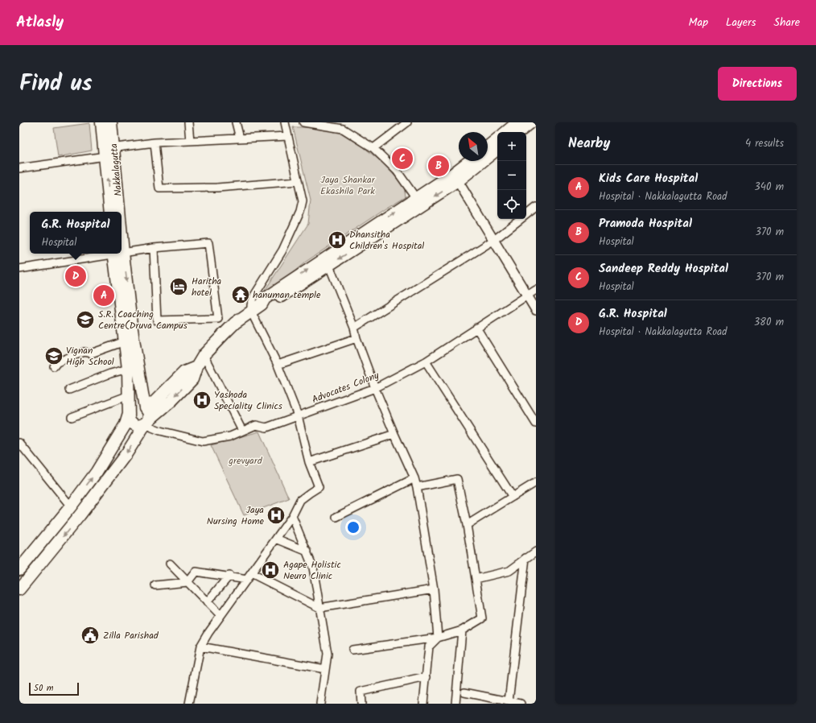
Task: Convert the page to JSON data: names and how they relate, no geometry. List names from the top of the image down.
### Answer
{
  "streets": {
    "main road": ["Nakkalagutta"],
    "street": ["Advocates Colony"]
  },
  "crossings": [
    ["Nakkalagutta", "Advocates Colony"]
  ],
  "parks": ["Jaya Shankar Ekashila Park", "grevyard"],
  "places": {
    "hospital": [
      "Dhansitha Children's Hospital",
      "Yashoda Speciality Clinics",
      "Jaya Nursing Home",
      "Agape Holistic Neuro Clinic"
    ],
    "hotel": ["Haritha hotel"],
    "temple": ["hanuman temple"],
    "school or university": ["S.R. Coaching Centre(Druva Campus", "Vignan High School"],
    "public building": ["Zilla Parishad"]
  },
  "scale_bar": "50 m",
  "north": "top left",
  "page": {
    "header": "Atlasly",
    "nav": ["Map", "Layers", "Share"],
    "title": "Find us",
    "buttons": "Directions",
    "heading": ["Nearby", "4 results"],
    "map_buttons": ["+", "−"],
    "pins": [
      "C",
      "B",
      "D",
      "A"
    ],
    "list": [
      {
        "mark": "A",
        "name": "Kids Care Hospital",
        "note": "Hospital · Nakkalagutta Road",
        "value": "340 m"
      },
      {
        "mark": "B",
        "name": "Pramoda Hospital",
        "note": "Hospital",
        "value": "370 m"
      },
      {
        "mark": "C",
        "name": "Sandeep Reddy Hospital",
        "note": "Hospital",
        "value": "370 m"
      },
      {
        "mark": "D",
        "name": "G.R. Hospital",
        "note": "Hospital · Nakkalagutta Road",
        "value": "380 m"
      }
    ],
    "popup": ["G.R. Hospital", "Hospital"],
    "scale": "50 m"
  }
}
